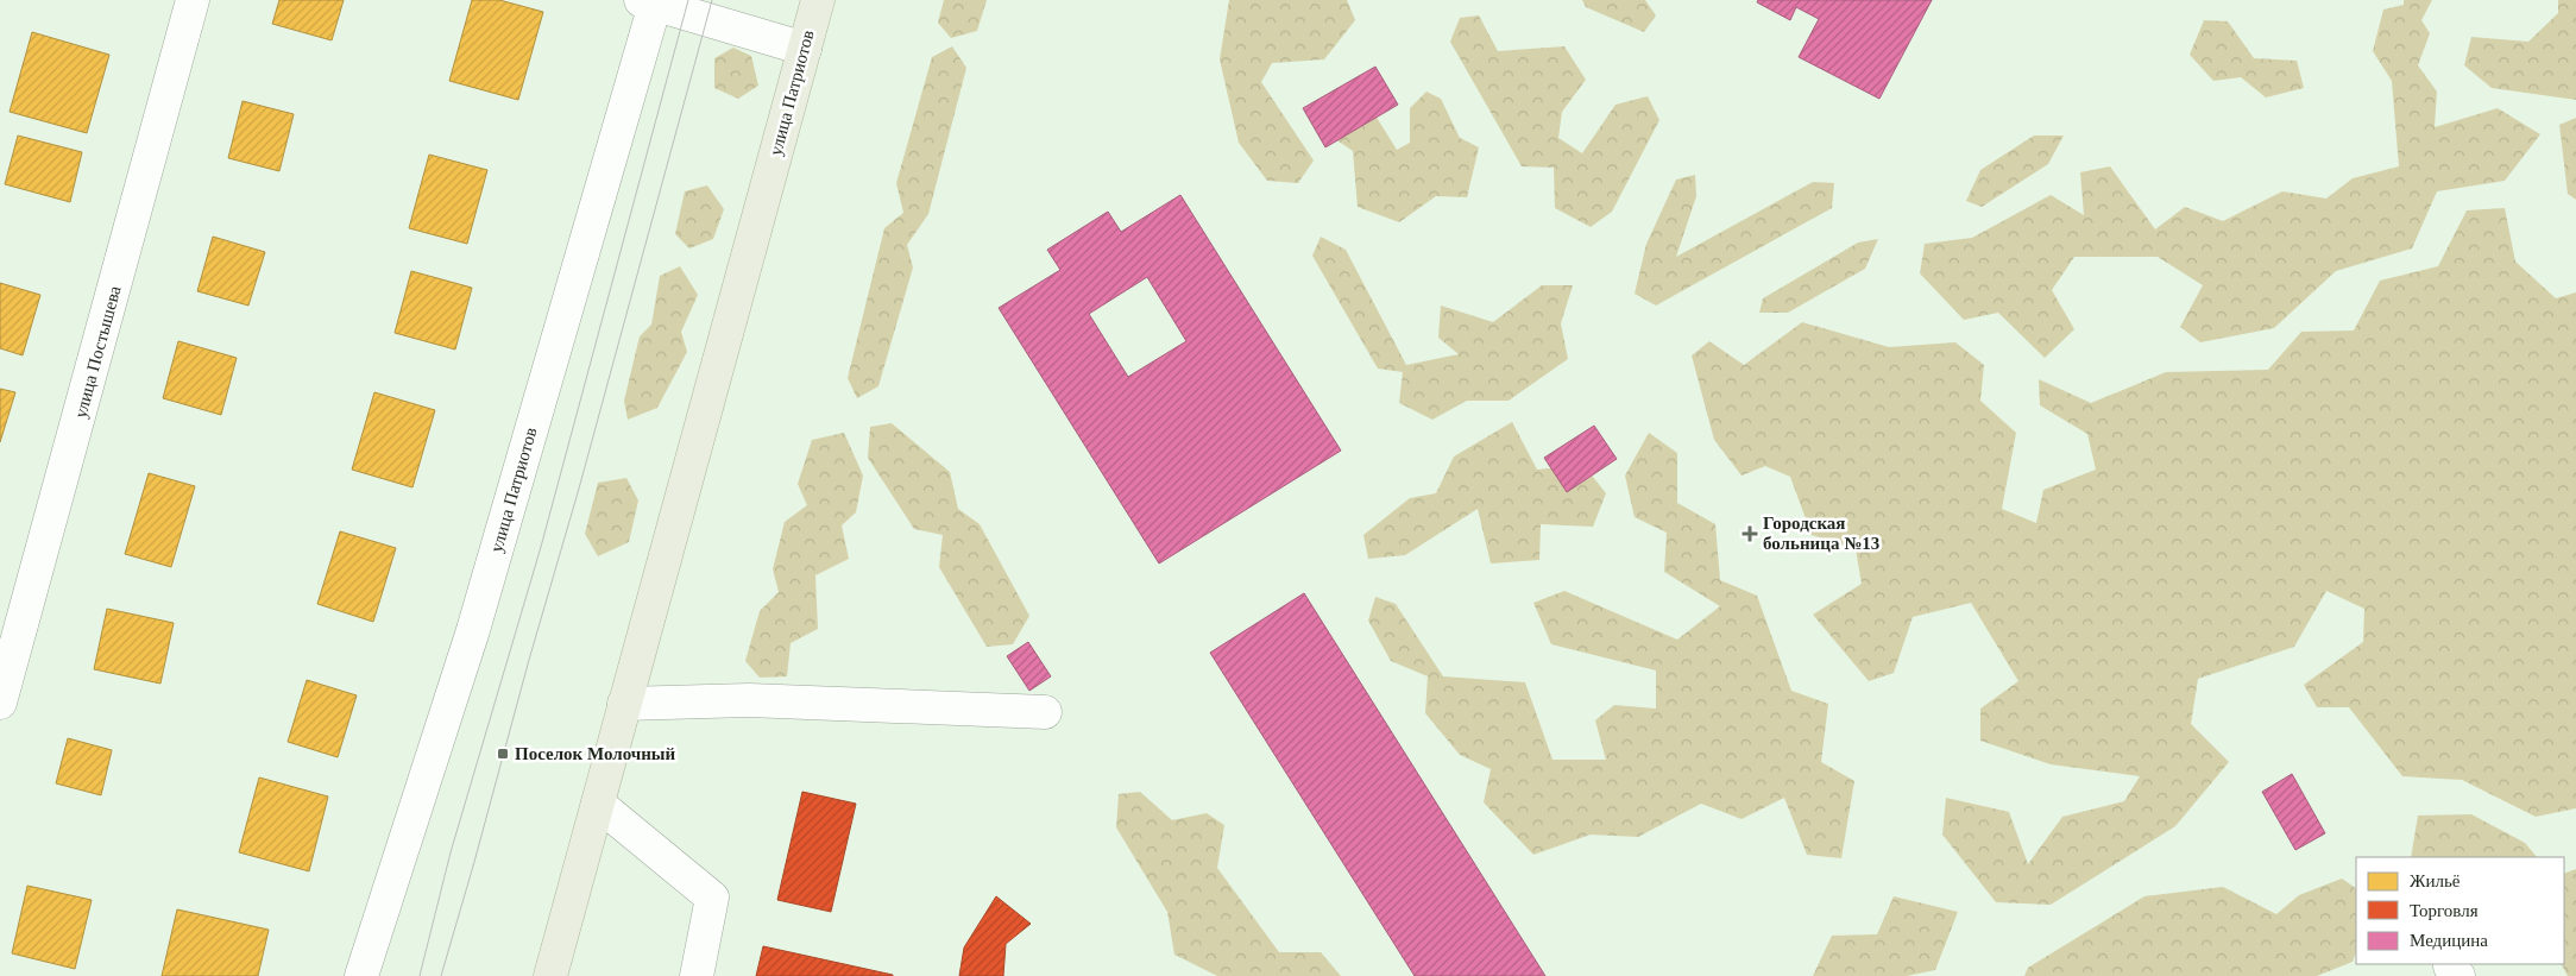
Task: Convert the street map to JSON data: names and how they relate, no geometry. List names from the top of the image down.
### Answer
{
  "streets": {
    "main road": ["улица Патриотов"],
    "street": ["улица Постышева"]
  },
  "places": {
    "health": ["Городская больница №13"],
    "transit": ["Поселок Молочный"]
  },
  "legend": ["Жильё", "Торговля", "Медицина"]
}
